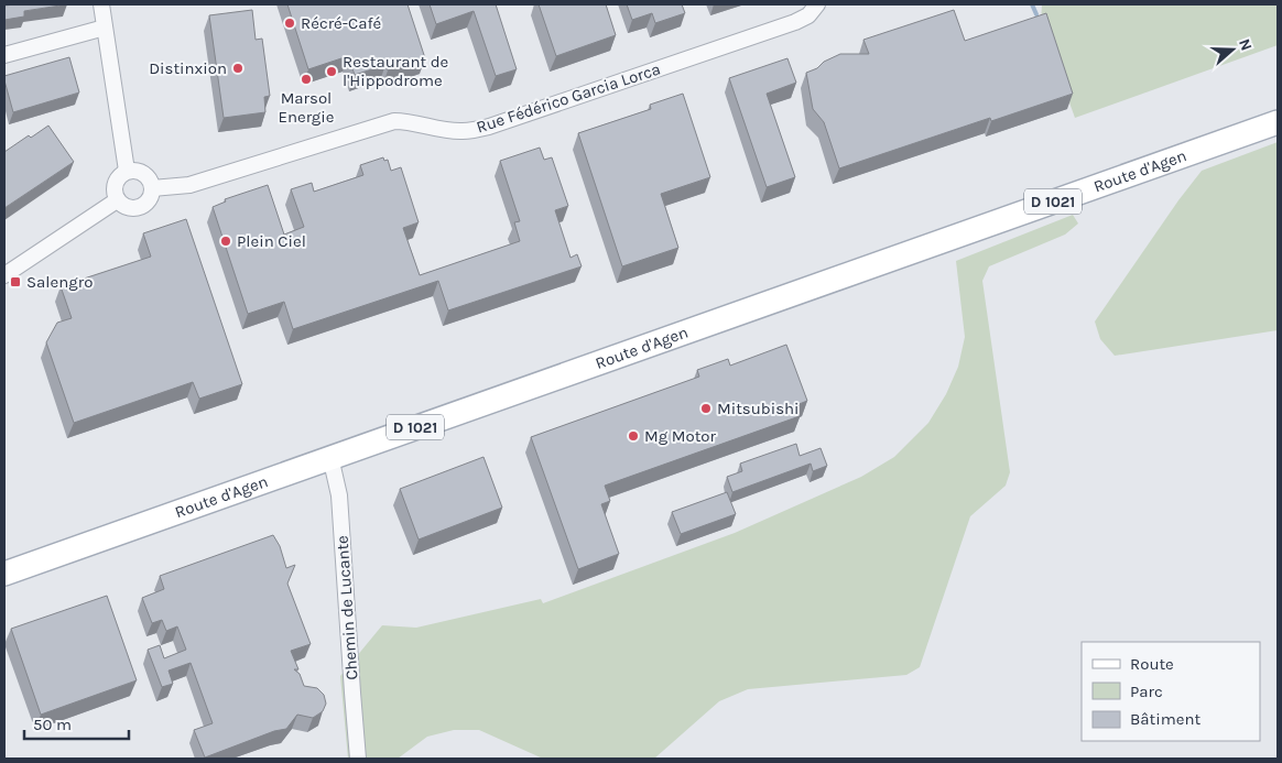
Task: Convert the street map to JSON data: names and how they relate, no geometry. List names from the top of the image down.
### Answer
{
  "streets": {
    "main road": ["Route d'Agen", "D 1021"],
    "street": ["Rue Fédérico Garcia Lorca", "Chemin de Lucante"]
  },
  "crossings": [
    ["Route d'Agen", "Chemin de Lucante"]
  ],
  "places": {
    "other": [
      "Récré-Café",
      "Distinxion",
      "Restaurant de l'Hippodrome",
      "Marsol Energie",
      "Plein Ciel",
      "Mitsubishi",
      "Mg Motor"
    ],
    "transit": ["Salengro"]
  },
  "legend": ["Route", "Parc", "Bâtiment"],
  "scale_bar": "50 m",
  "north": "right"
}
